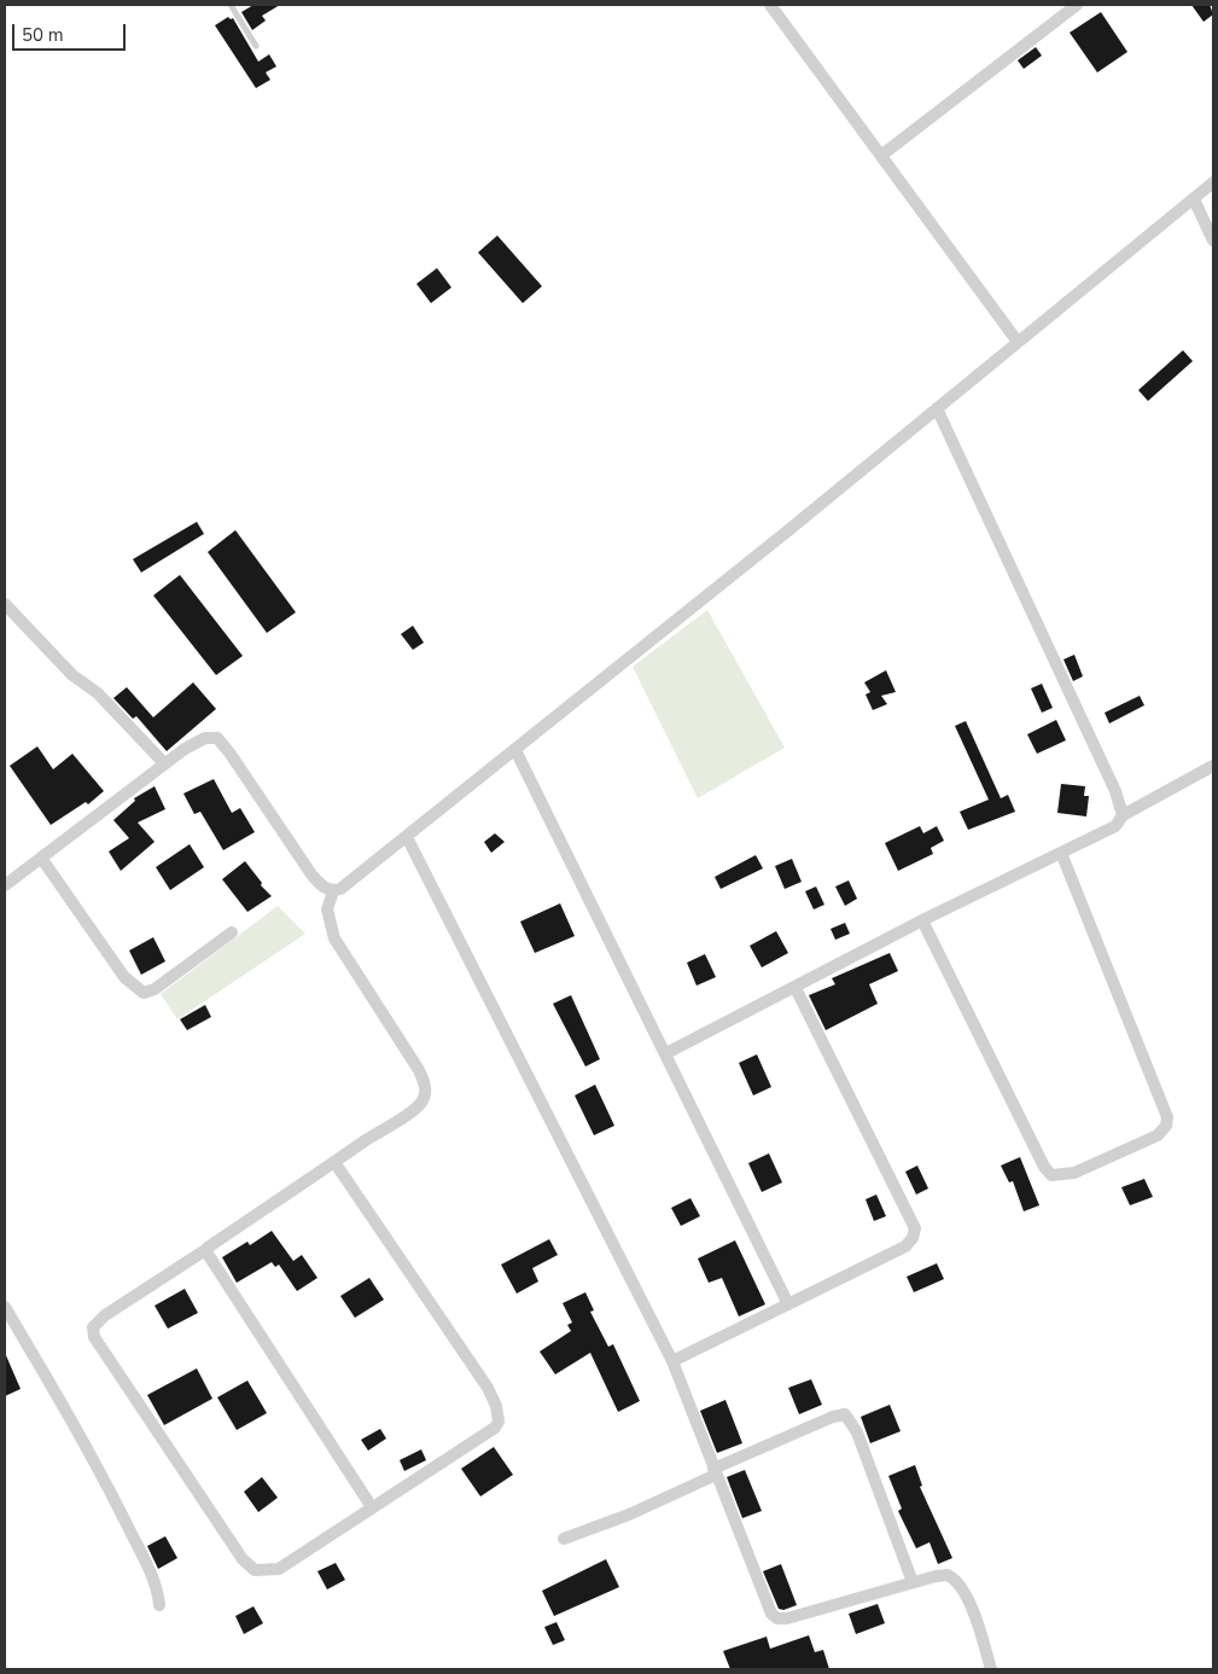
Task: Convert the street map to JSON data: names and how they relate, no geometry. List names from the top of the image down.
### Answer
{
  "scale_bar": "50 m"
}
